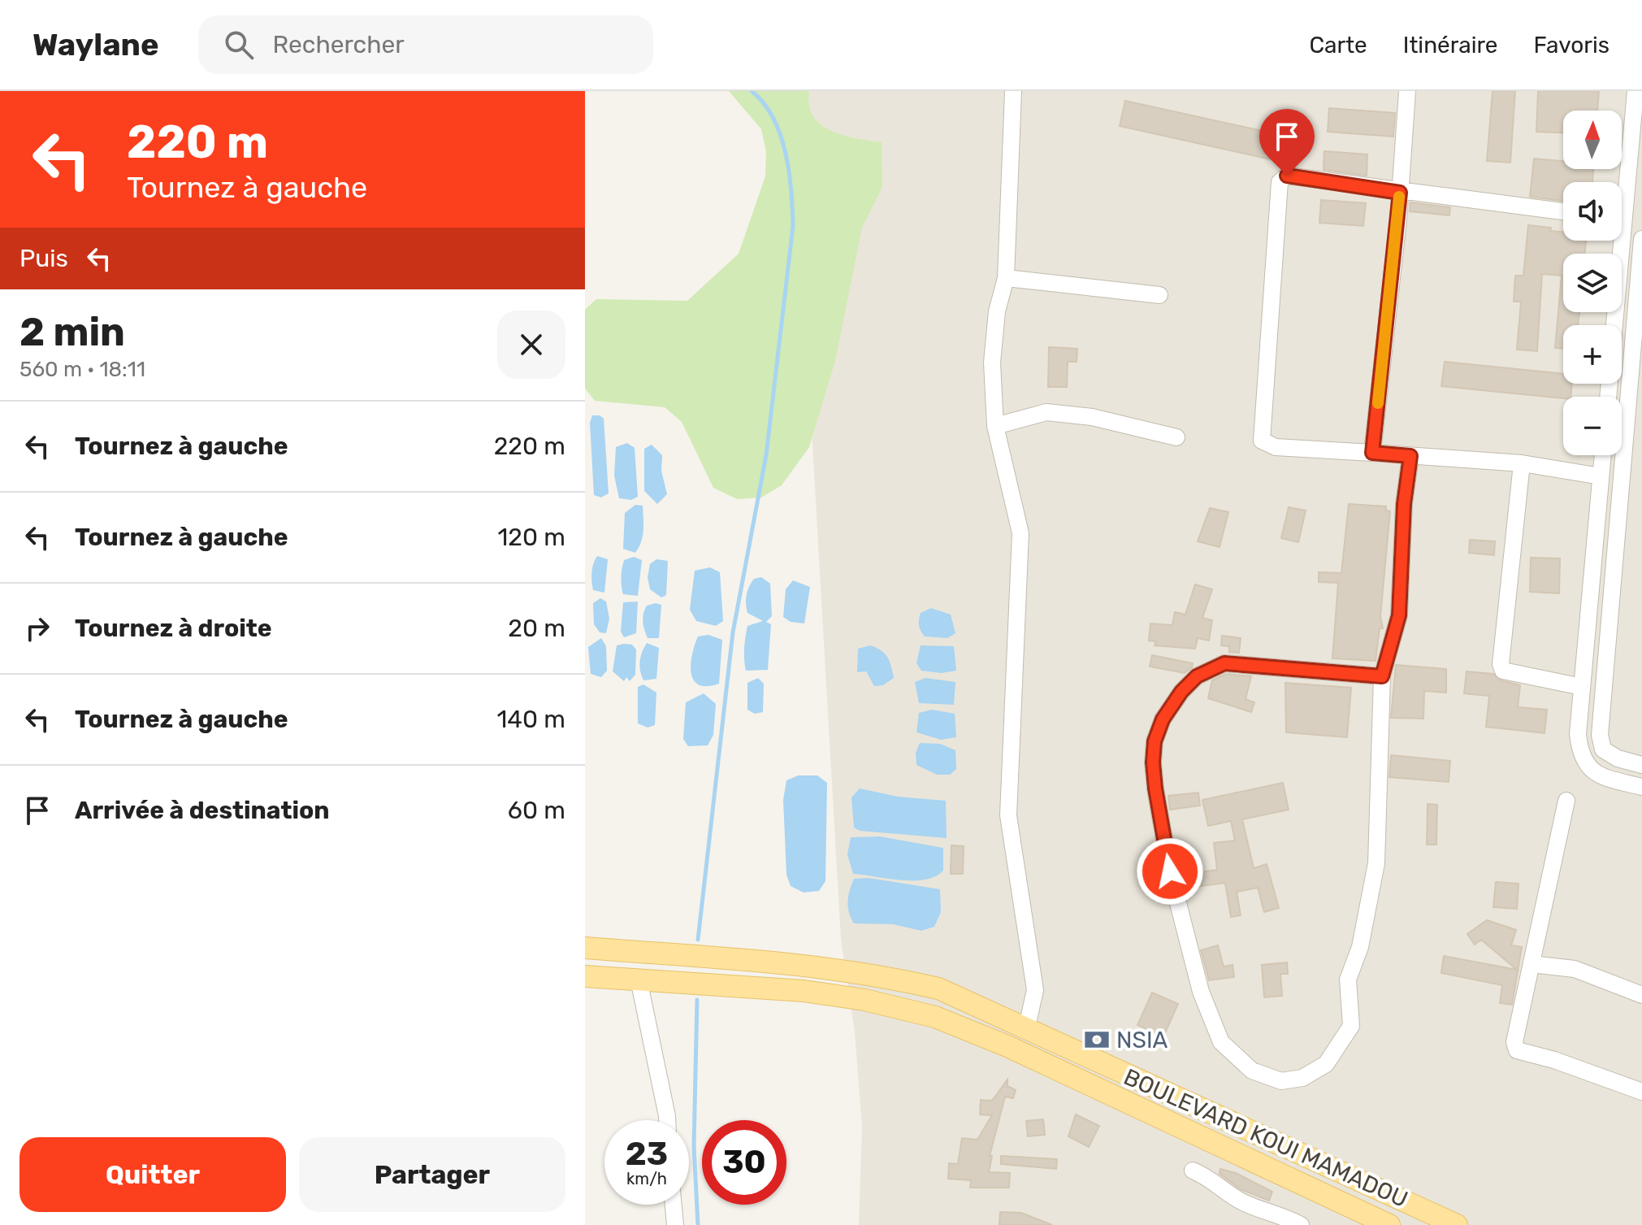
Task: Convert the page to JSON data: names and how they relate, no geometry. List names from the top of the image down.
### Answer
{
  "streets": {
    "main road": ["BOULEVARD KOUI MAMADOU"]
  },
  "places": {
    "bank": ["NSIA"]
  },
  "north": "top",
  "page": {
    "header": "Waylane",
    "search": "Rechercher",
    "nav": ["Carte", "Itinéraire", "Favoris"],
    "turn": ["220 m", "Tournez à gauche"],
    "map_buttons": ["+", "−"],
    "then": "Puis",
    "heading": ["2 min", "560 m · 18:11"],
    "list": [
      {
        "name": "Tournez à gauche",
        "value": "220 m"
      },
      {
        "name": "Tournez à gauche",
        "value": "120 m"
      },
      {
        "name": "Tournez à droite",
        "value": "20 m"
      },
      {
        "name": "Tournez à gauche",
        "value": "140 m"
      },
      {
        "name": "Arrivée à destination",
        "value": "60 m"
      }
    ],
    "speed": "23 km/h",
    "limit": "30",
    "buttons": ["Quitter", "Partager"]
  }
}
